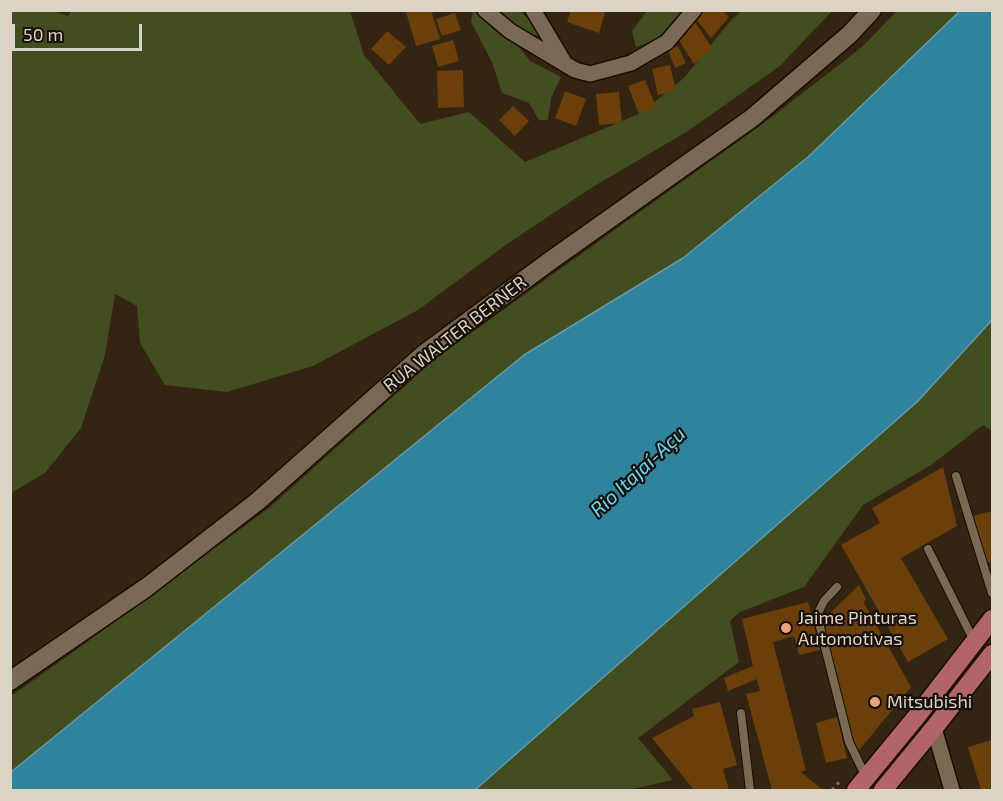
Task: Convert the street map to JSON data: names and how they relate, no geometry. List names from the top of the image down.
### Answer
{
  "streets": {
    "street": ["RUA WALTER BERNER"]
  },
  "water": ["Rio Itajaí-Açu"],
  "places": ["Jaime Pinturas Automotivas", "Mitsubishi"],
  "scale_bar": "50 m"
}
